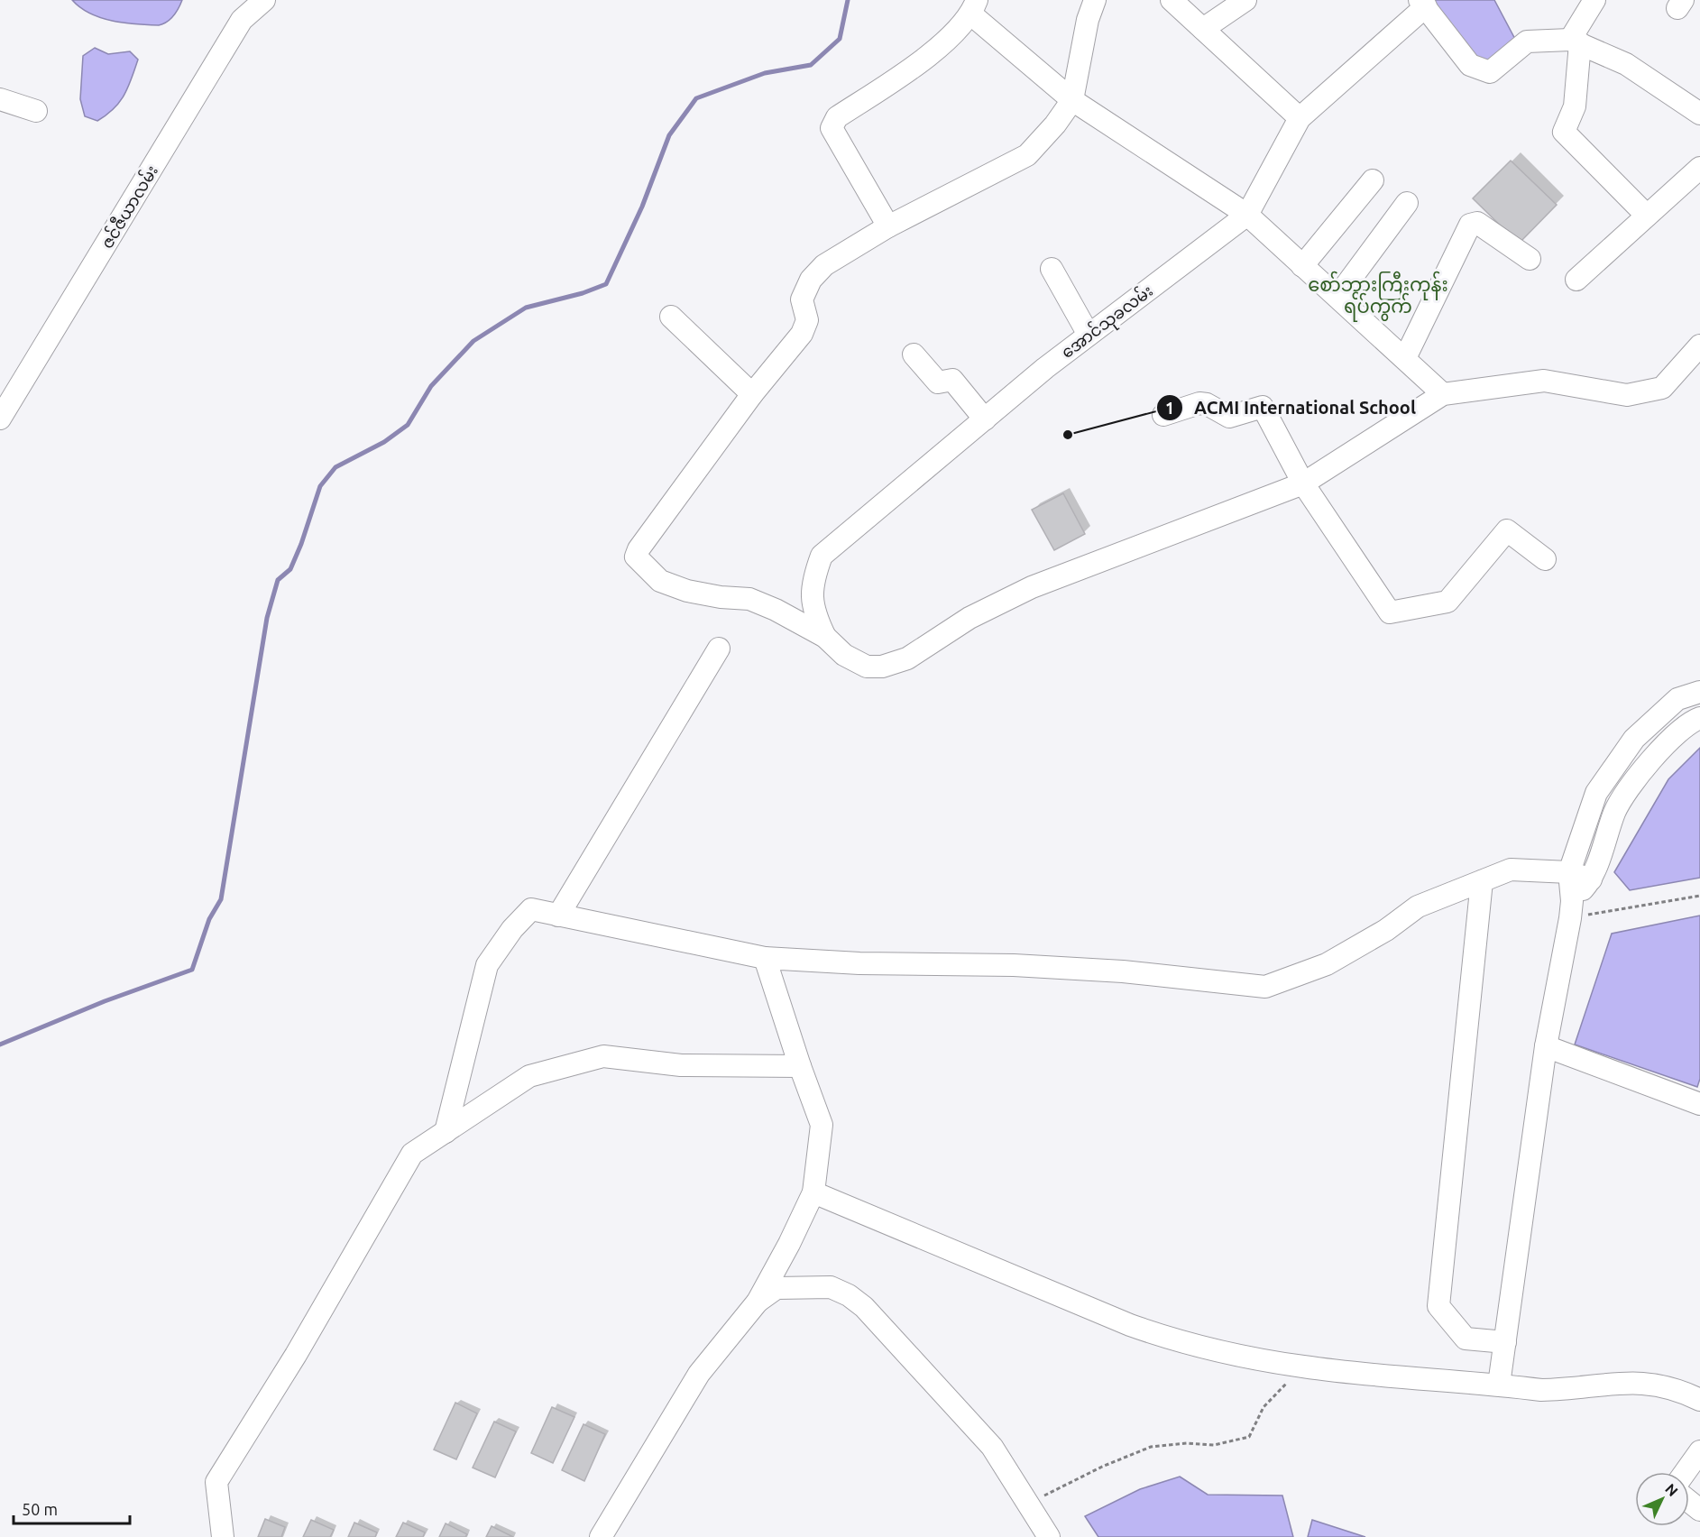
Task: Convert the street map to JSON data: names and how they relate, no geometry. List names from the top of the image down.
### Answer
{
  "streets": {
    "street": ["ဇင်ဇီယာလမ်း", "အောင်သုခလမ်း"]
  },
  "districts": ["စော်ဘွားကြီးကုန်း ရပ်ကွက်"],
  "places": ["ACMI International School"],
  "scale_bar": "50 m",
  "north": "top right"
}
